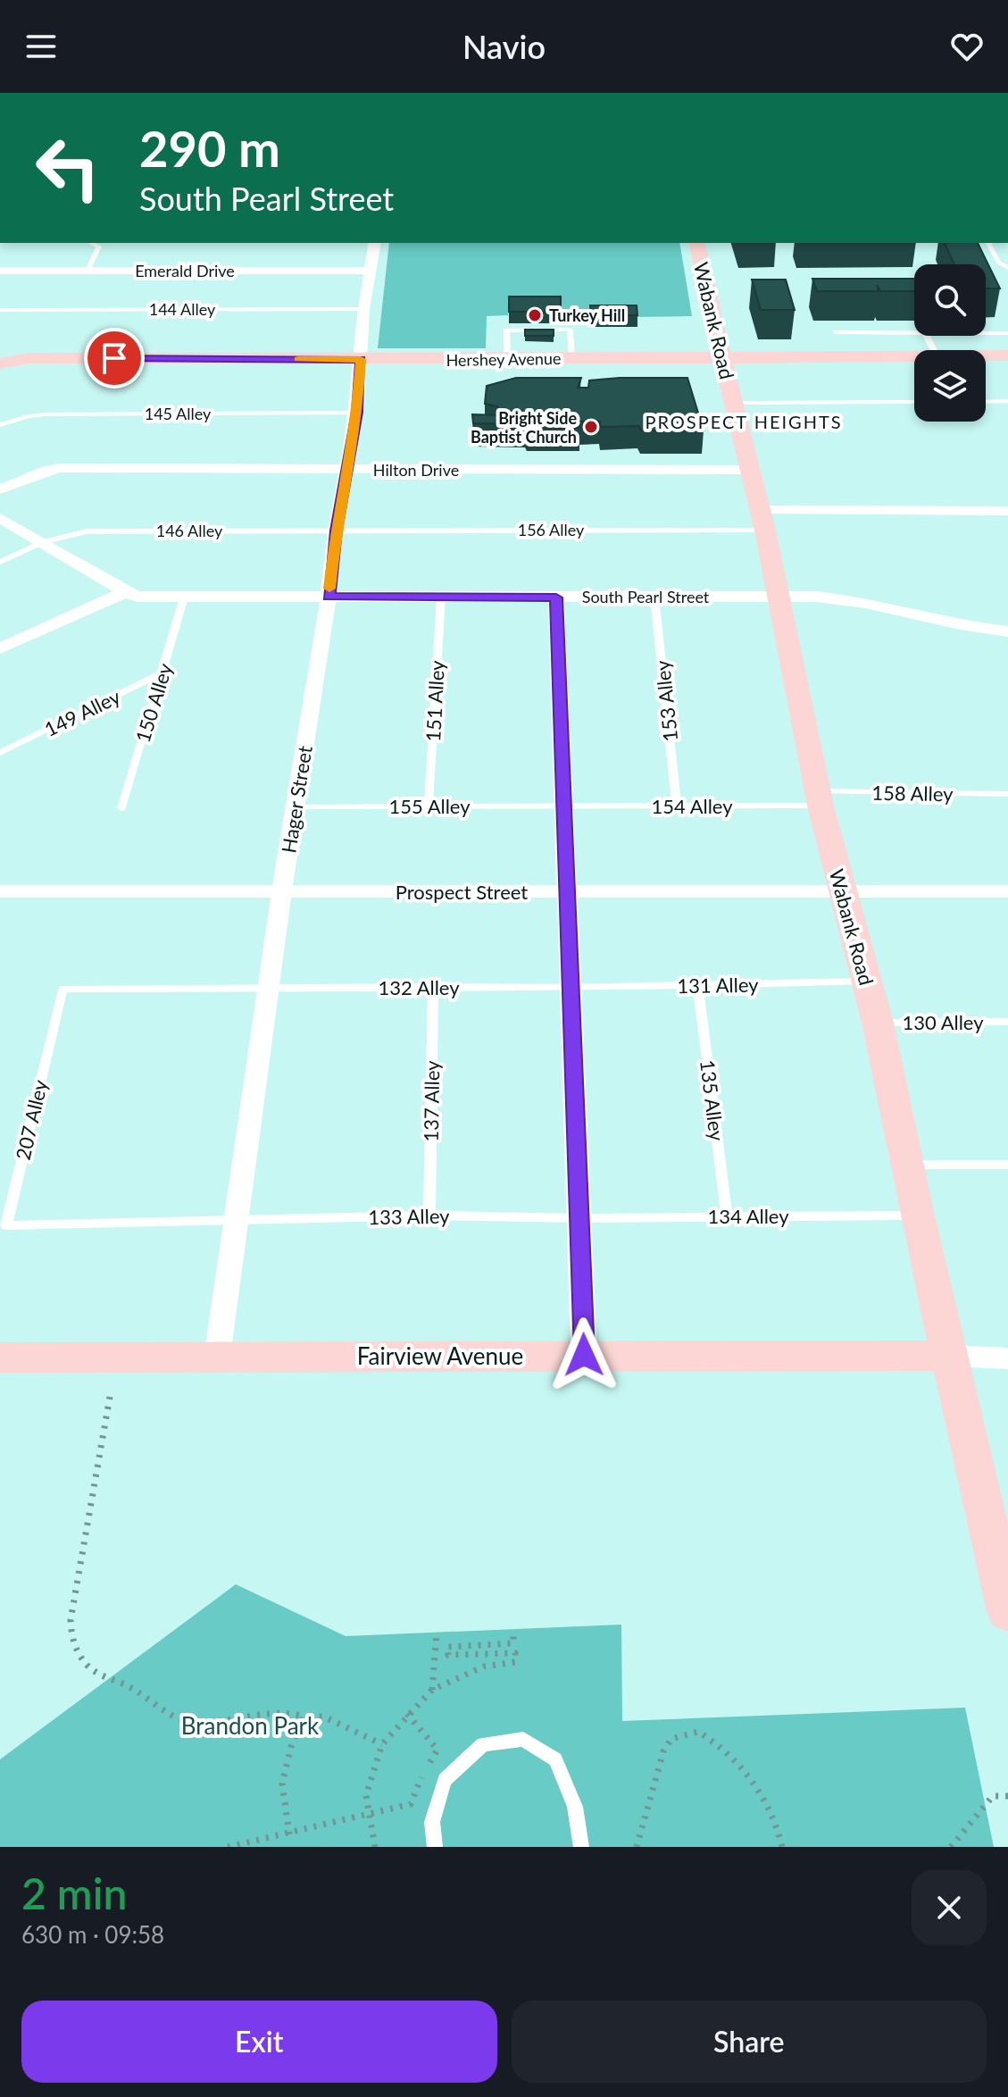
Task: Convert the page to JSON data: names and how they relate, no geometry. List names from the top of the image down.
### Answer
{
  "streets": {
    "street": [
      "Emerald Drive",
      "Wabank Road",
      "Hershey Avenue",
      "Hilton Drive",
      "South Pearl Street",
      "Hager Street",
      "Prospect Street",
      "Fairview Avenue"
    ],
    "lane": [
      "144 Alley",
      "145 Alley",
      "156 Alley",
      "146 Alley",
      "151 Alley",
      "153 Alley",
      "150 Alley",
      "149 Alley",
      "158 Alley",
      "155 Alley",
      "154 Alley",
      "131 Alley",
      "132 Alley",
      "130 Alley",
      "135 Alley",
      "137 Alley",
      "207 Alley",
      "134 Alley",
      "133 Alley"
    ]
  },
  "crossings": [
    ["Emerald Drive", "Hager Street"],
    ["144 Alley", "Hager Street"],
    ["Wabank Road", "Hershey Avenue"],
    ["Wabank Road", "Hilton Drive"],
    ["Wabank Road", "156 Alley"],
    ["Wabank Road", "South Pearl Street"],
    ["Wabank Road", "158 Alley"],
    ["Wabank Road", "154 Alley"],
    ["Wabank Road", "Prospect Street"],
    ["Wabank Road", "131 Alley"],
    ["Wabank Road", "130 Alley"],
    ["Wabank Road", "134 Alley"],
    ["Wabank Road", "Fairview Avenue"],
    ["Hershey Avenue", "Hager Street"],
    ["145 Alley", "Hager Street"],
    ["Hilton Drive", "Hager Street"],
    ["156 Alley", "146 Alley"],
    ["156 Alley", "Hager Street"],
    ["146 Alley", "South Pearl Street"],
    ["146 Alley", "Hager Street"],
    ["South Pearl Street", "151 Alley"],
    ["South Pearl Street", "153 Alley"],
    ["South Pearl Street", "150 Alley"],
    ["South Pearl Street", "Hager Street"],
    ["151 Alley", "155 Alley"],
    ["153 Alley", "154 Alley"],
    ["150 Alley", "149 Alley"],
    ["158 Alley", "154 Alley"],
    ["Hager Street", "155 Alley"],
    ["Hager Street", "Prospect Street"],
    ["Hager Street", "132 Alley"],
    ["Hager Street", "207 Alley"],
    ["Hager Street", "133 Alley"],
    ["Hager Street", "Fairview Avenue"],
    ["155 Alley", "154 Alley"],
    ["131 Alley", "132 Alley"],
    ["131 Alley", "135 Alley"],
    ["132 Alley", "137 Alley"],
    ["132 Alley", "207 Alley"],
    ["135 Alley", "134 Alley"],
    ["137 Alley", "133 Alley"],
    ["207 Alley", "133 Alley"],
    ["134 Alley", "133 Alley"]
  ],
  "districts": ["PROSPECT HEIGHTS"],
  "parks": ["Brandon Park"],
  "places": ["Turkey Hill", "Bright Side Baptist Church"],
  "page": {
    "header": "Navio",
    "turn": ["290 m", "South Pearl Street"],
    "heading": ["2 min", "630 m · 09:58"],
    "buttons": ["Exit", "Share"]
  }
}
